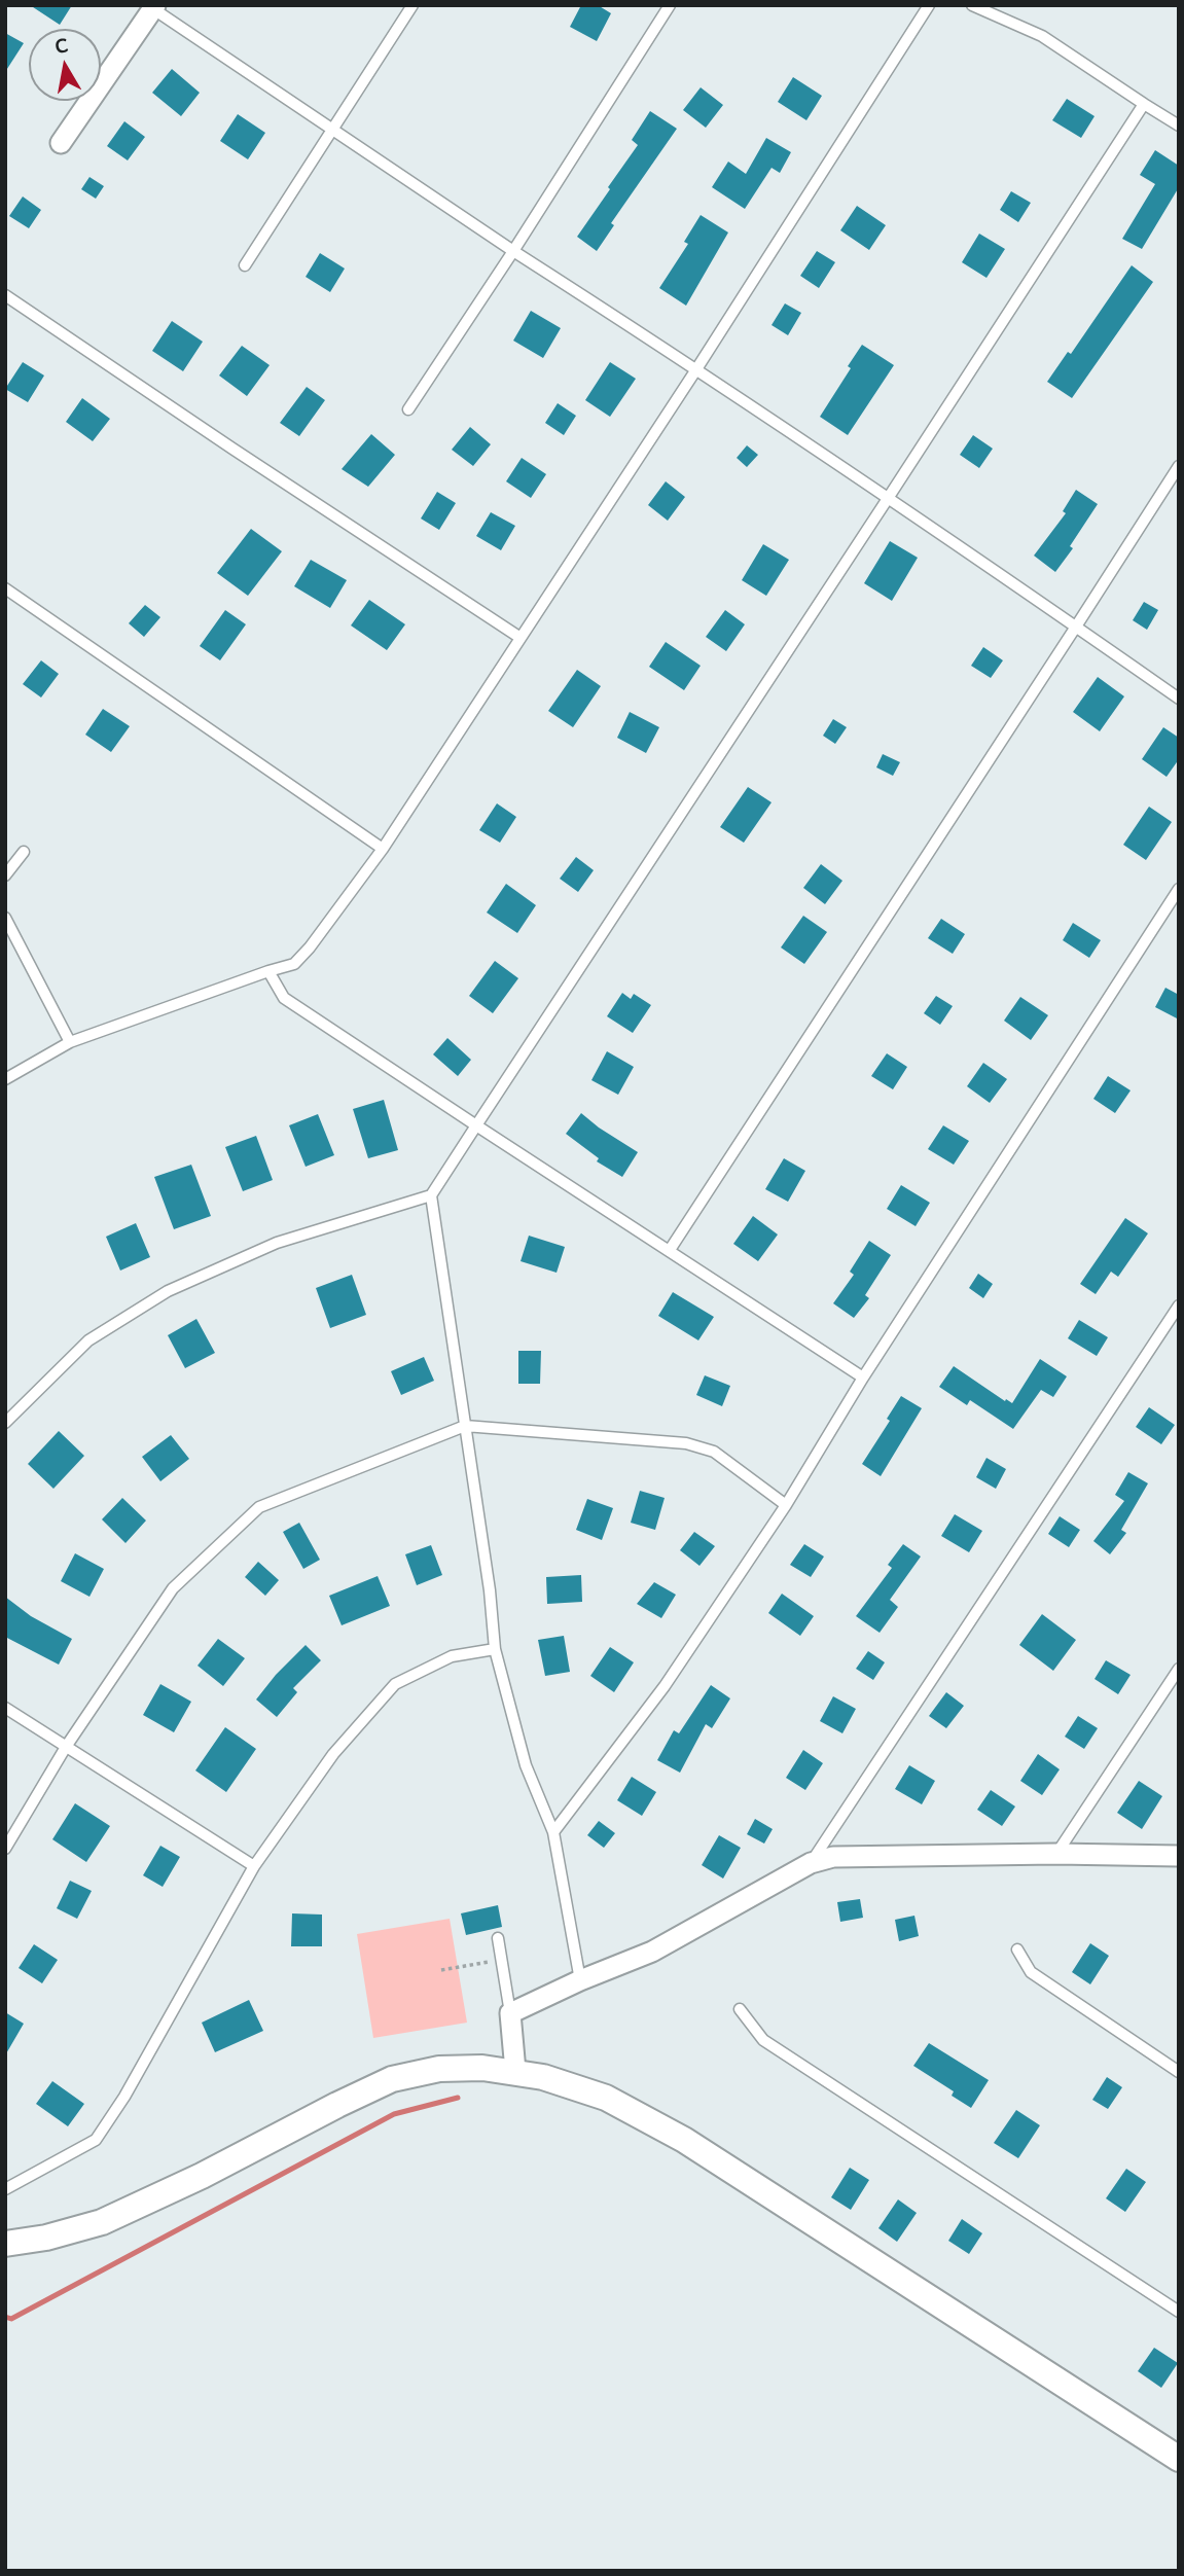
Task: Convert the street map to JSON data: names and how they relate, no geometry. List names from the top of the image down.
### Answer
{
  "north": "top"
}
